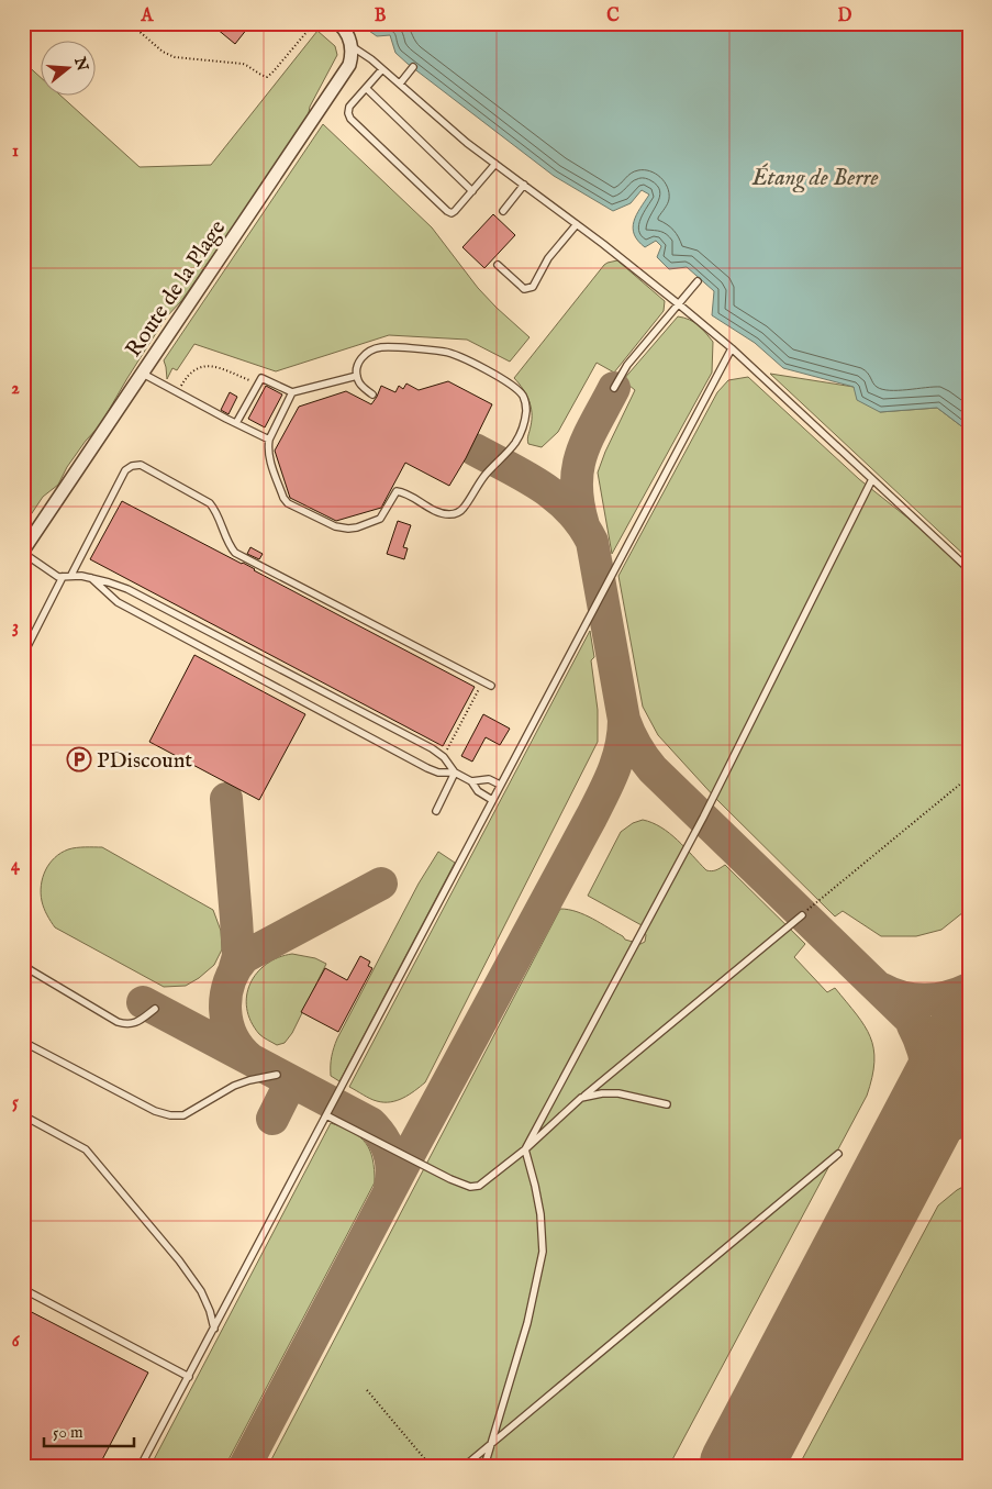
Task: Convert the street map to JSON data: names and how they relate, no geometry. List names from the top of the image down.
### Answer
{
  "streets": {
    "street": ["Route de la Plage"]
  },
  "water": ["Étang de Berre"],
  "places": {
    "parking": ["PDiscount"]
  },
  "scale_bar": "50 m",
  "north": "right",
  "grid": {
    "columns": [
      "A",
      "B",
      "C",
      "D"
    ],
    "rows": [
      "1",
      "2",
      "3",
      "4",
      "5",
      "6"
    ]
  }
}
